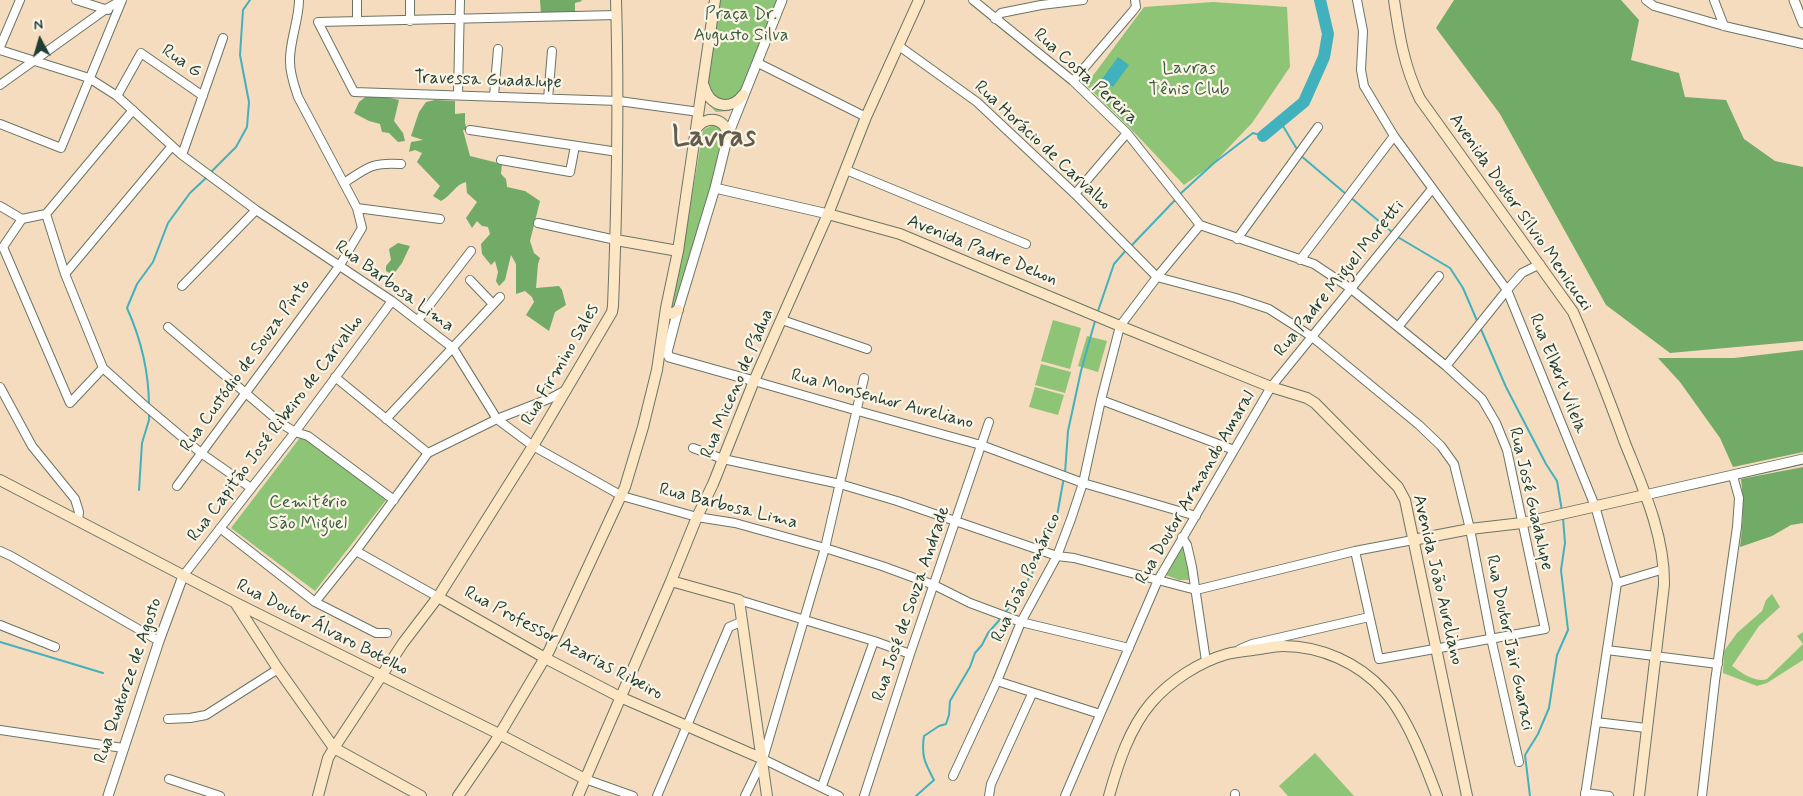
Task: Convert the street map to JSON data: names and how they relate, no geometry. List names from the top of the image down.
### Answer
{
  "streets": {
    "main road": [
      "Avenida Doutor Sílvio Menicucci",
      "Avenida Padre Dehon",
      "Rua Firmino Sales",
      "Rua Miceno de Pádua",
      "Avenida João Aureliano",
      "Rua Doutor Álvaro Botelho",
      "Rua Professor Azarias Ribeiro"
    ],
    "street": [
      "Rua G",
      "Rua Costa Pereira",
      "Travessa Guadalupe",
      "Rua Horácio de Carvalho",
      "Rua Padre Miguel Moretti",
      "Rua Barbosa Lima",
      "Rua Custódio de Souza Pinto",
      "Rua Elbert Vilela",
      "Rua Monsenhor Aureliano",
      "Rua Capitão José Ribeiro de Carvalho",
      "Rua Doutor Armando Amaral",
      "Rua José Guadalupe",
      "Rua João Pomárico",
      "Rua José de Souza Andrade",
      "Rua Doutor Jair Guaraci",
      "Rua Quatorze de Agosto"
    ]
  },
  "crossings": [
    ["Rua G", "Rua Barbosa Lima"],
    ["Travessa Guadalupe", "Rua Firmino Sales"],
    ["Rua Horácio de Carvalho", "Rua Miceno de Pádua"],
    ["Rua Horácio de Carvalho", "Rua Doutor Jair Guaraci"],
    ["Avenida Padre Dehon", "Rua Miceno de Pádua"],
    ["Avenida Padre Dehon", "Rua João Pomárico"],
    ["Avenida Padre Dehon", "Avenida João Aureliano"],
    ["Rua Padre Miguel Moretti", "Rua Elbert Vilela"],
    ["Rua Padre Miguel Moretti", "Rua Doutor Armando Amaral"],
    ["Rua Padre Miguel Moretti", "Rua José Guadalupe"],
    ["Rua Padre Miguel Moretti", "Avenida João Aureliano"],
    ["Rua Padre Miguel Moretti", "Rua Doutor Jair Guaraci"],
    ["Rua Barbosa Lima", "Rua Firmino Sales"],
    ["Rua Barbosa Lima", "Rua Custódio de Souza Pinto"],
    ["Rua Barbosa Lima", "Rua Miceno de Pádua"],
    ["Rua Barbosa Lima", "Rua Capitão José Ribeiro de Carvalho"],
    ["Rua Barbosa Lima", "Rua Doutor Armando Amaral"],
    ["Rua Barbosa Lima", "Rua João Pomárico"],
    ["Rua Barbosa Lima", "Rua José de Souza Andrade"],
    ["Rua Firmino Sales", "Rua Doutor Álvaro Botelho"],
    ["Rua Firmino Sales", "Rua Professor Azarias Ribeiro"],
    ["Rua Miceno de Pádua", "Rua Monsenhor Aureliano"],
    ["Rua Miceno de Pádua", "Rua Doutor Álvaro Botelho"],
    ["Rua Miceno de Pádua", "Rua Professor Azarias Ribeiro"],
    ["Rua Monsenhor Aureliano", "Rua Doutor Armando Amaral"],
    ["Rua Monsenhor Aureliano", "Rua João Pomárico"],
    ["Rua Monsenhor Aureliano", "Rua José de Souza Andrade"],
    ["Rua Capitão José Ribeiro de Carvalho", "Rua Doutor Álvaro Botelho"],
    ["Rua Capitão José Ribeiro de Carvalho", "Rua Quatorze de Agosto"],
    ["Rua Doutor Armando Amaral", "Avenida João Aureliano"],
    ["Rua José Guadalupe", "Rua Doutor Jair Guaraci"],
    ["Rua João Pomárico", "Avenida João Aureliano"],
    ["Rua Doutor Álvaro Botelho", "Rua Quatorze de Agosto"]
  ],
  "districts": ["Lavras"],
  "parks": ["Praça Dr. Augusto Silva", "Lavras Tênis Club", "Cemitério São Miguel"],
  "north": "top"
}
